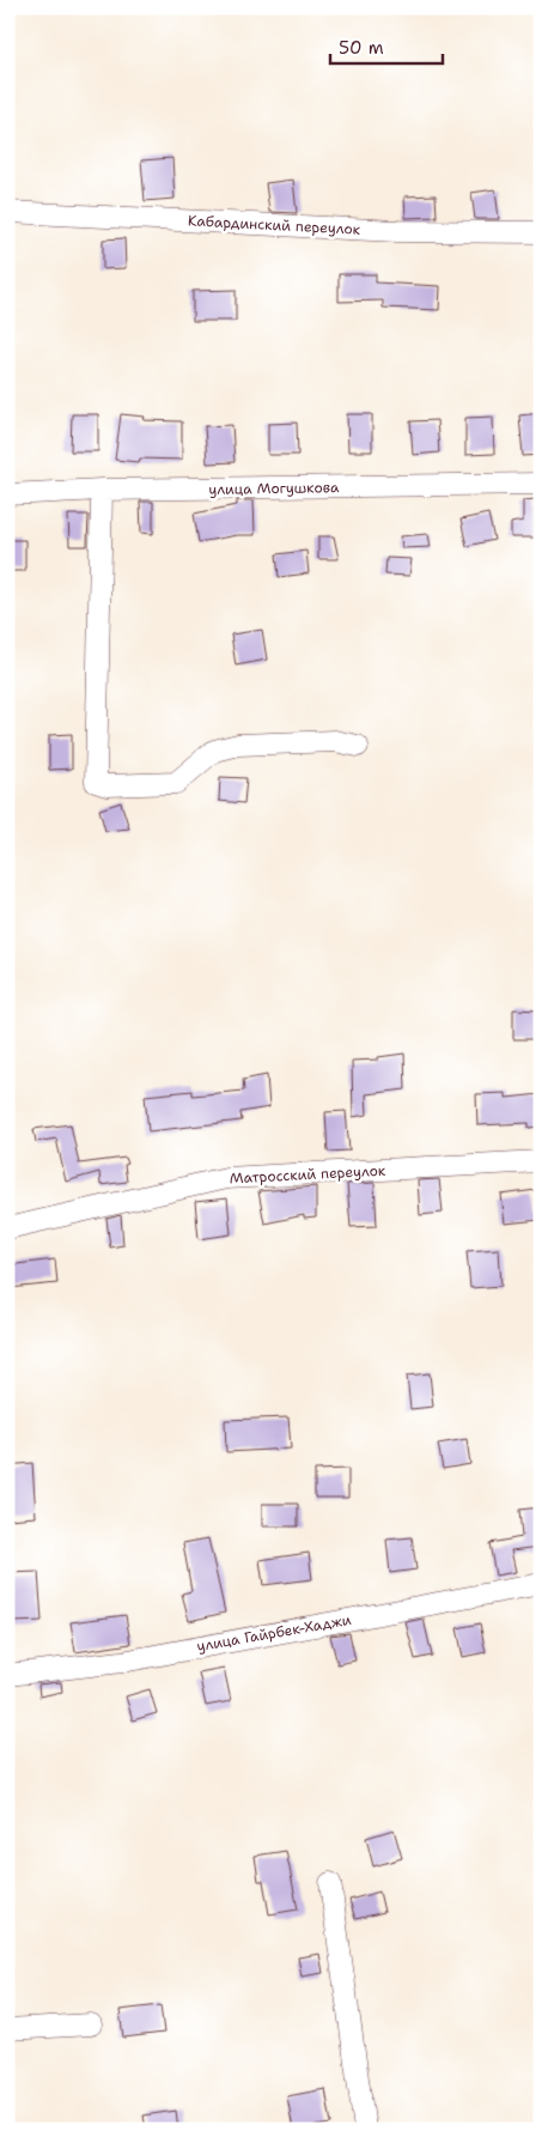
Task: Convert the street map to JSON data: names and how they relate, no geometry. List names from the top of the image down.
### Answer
{
  "streets": {
    "street": [
      "Кабардинский переулок",
      "улица Могушкова",
      "Матросский переулок",
      "улица Гайрбек-Хаджи"
    ]
  },
  "scale_bar": "50 m"
}
